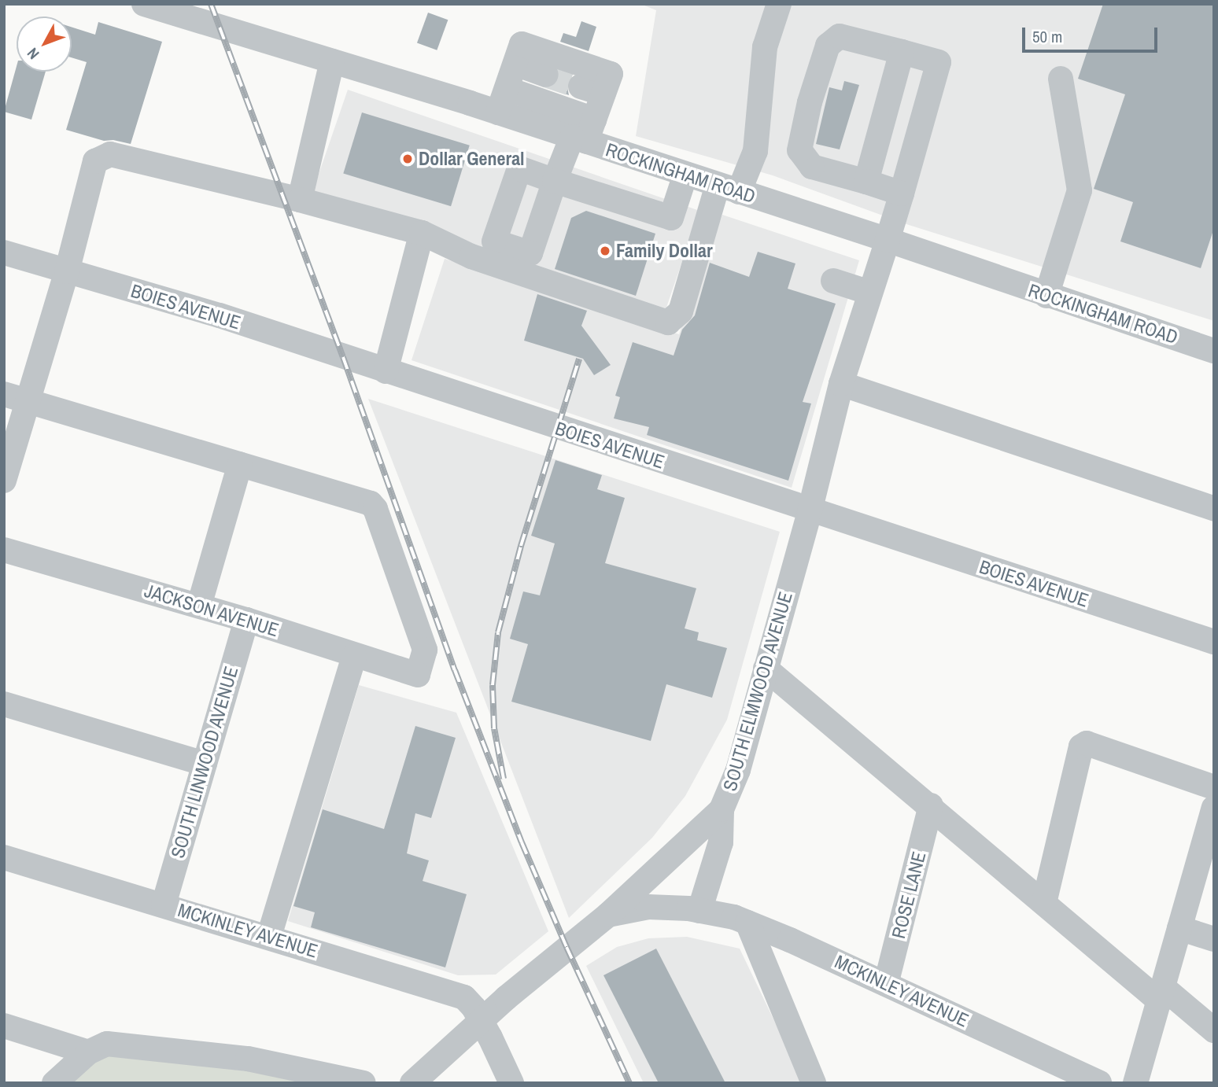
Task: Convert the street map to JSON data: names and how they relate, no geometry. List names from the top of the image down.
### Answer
{
  "streets": {
    "street": [
      "ROCKINGHAM ROAD",
      "BOIES AVENUE",
      "JACKSON AVENUE",
      "SOUTH ELMWOOD AVENUE",
      "SOUTH LINWOOD AVENUE",
      "ROSE LANE",
      "MCKINLEY AVENUE"
    ]
  },
  "crossings": [
    ["ROCKINGHAM ROAD", "SOUTH ELMWOOD AVENUE"],
    ["BOIES AVENUE", "SOUTH ELMWOOD AVENUE"],
    ["JACKSON AVENUE", "SOUTH LINWOOD AVENUE"],
    ["SOUTH ELMWOOD AVENUE", "MCKINLEY AVENUE"],
    ["SOUTH LINWOOD AVENUE", "MCKINLEY AVENUE"],
    ["ROSE LANE", "MCKINLEY AVENUE"]
  ],
  "places": ["Dollar General", "Family Dollar"],
  "scale_bar": "50 m",
  "north": "bottom left"
}
